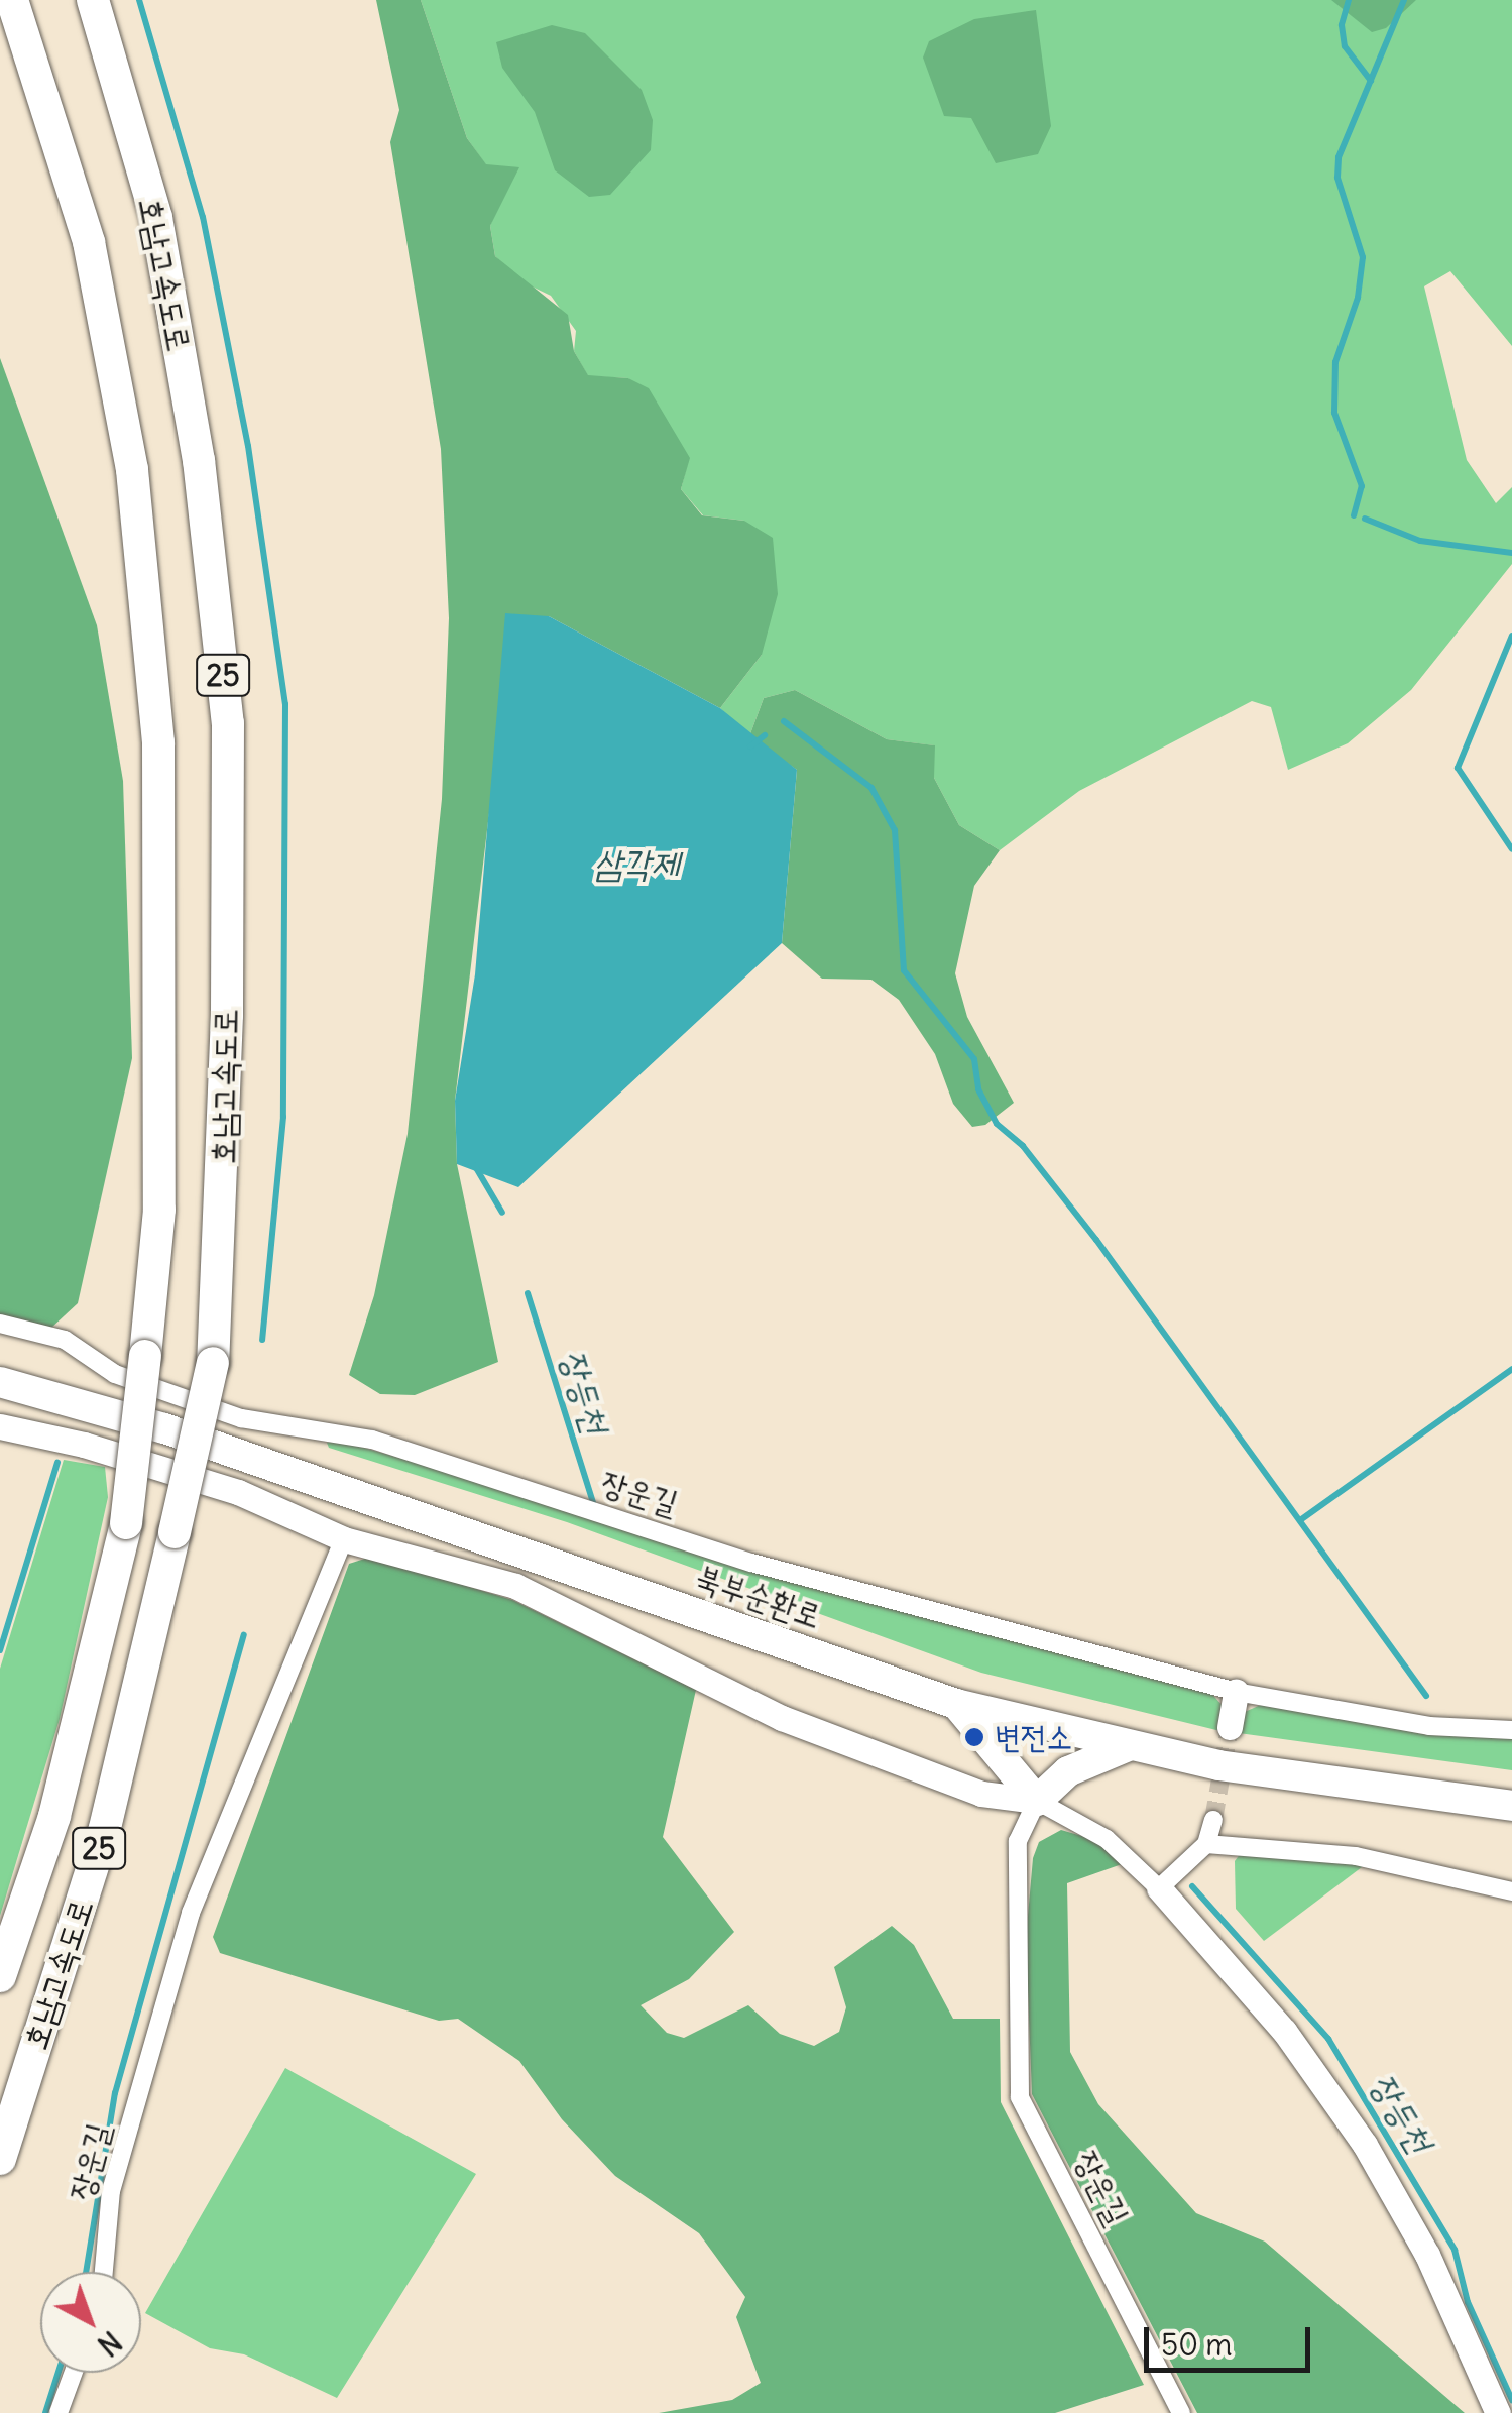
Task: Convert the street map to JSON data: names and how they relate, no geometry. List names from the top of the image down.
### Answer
{
  "streets": {
    "highway": ["호남고속도로", "25"],
    "main road": ["북부순환로"],
    "street": ["장운길"]
  },
  "water": ["삼각제", "장등천"],
  "places": ["변전소"],
  "scale_bar": "50 m",
  "north": "bottom right"
}
